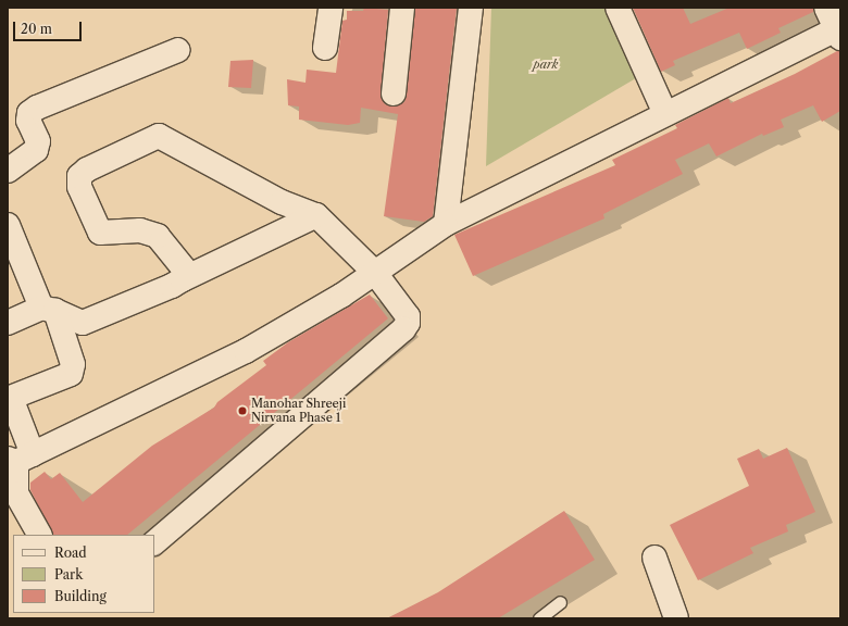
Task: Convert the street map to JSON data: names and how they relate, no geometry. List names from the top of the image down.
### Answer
{
  "parks": ["park"],
  "places": ["Manohar Shreeji Nirvana Phase 1"],
  "legend": ["Road", "Park", "Building"],
  "scale_bar": "20 m"
}
